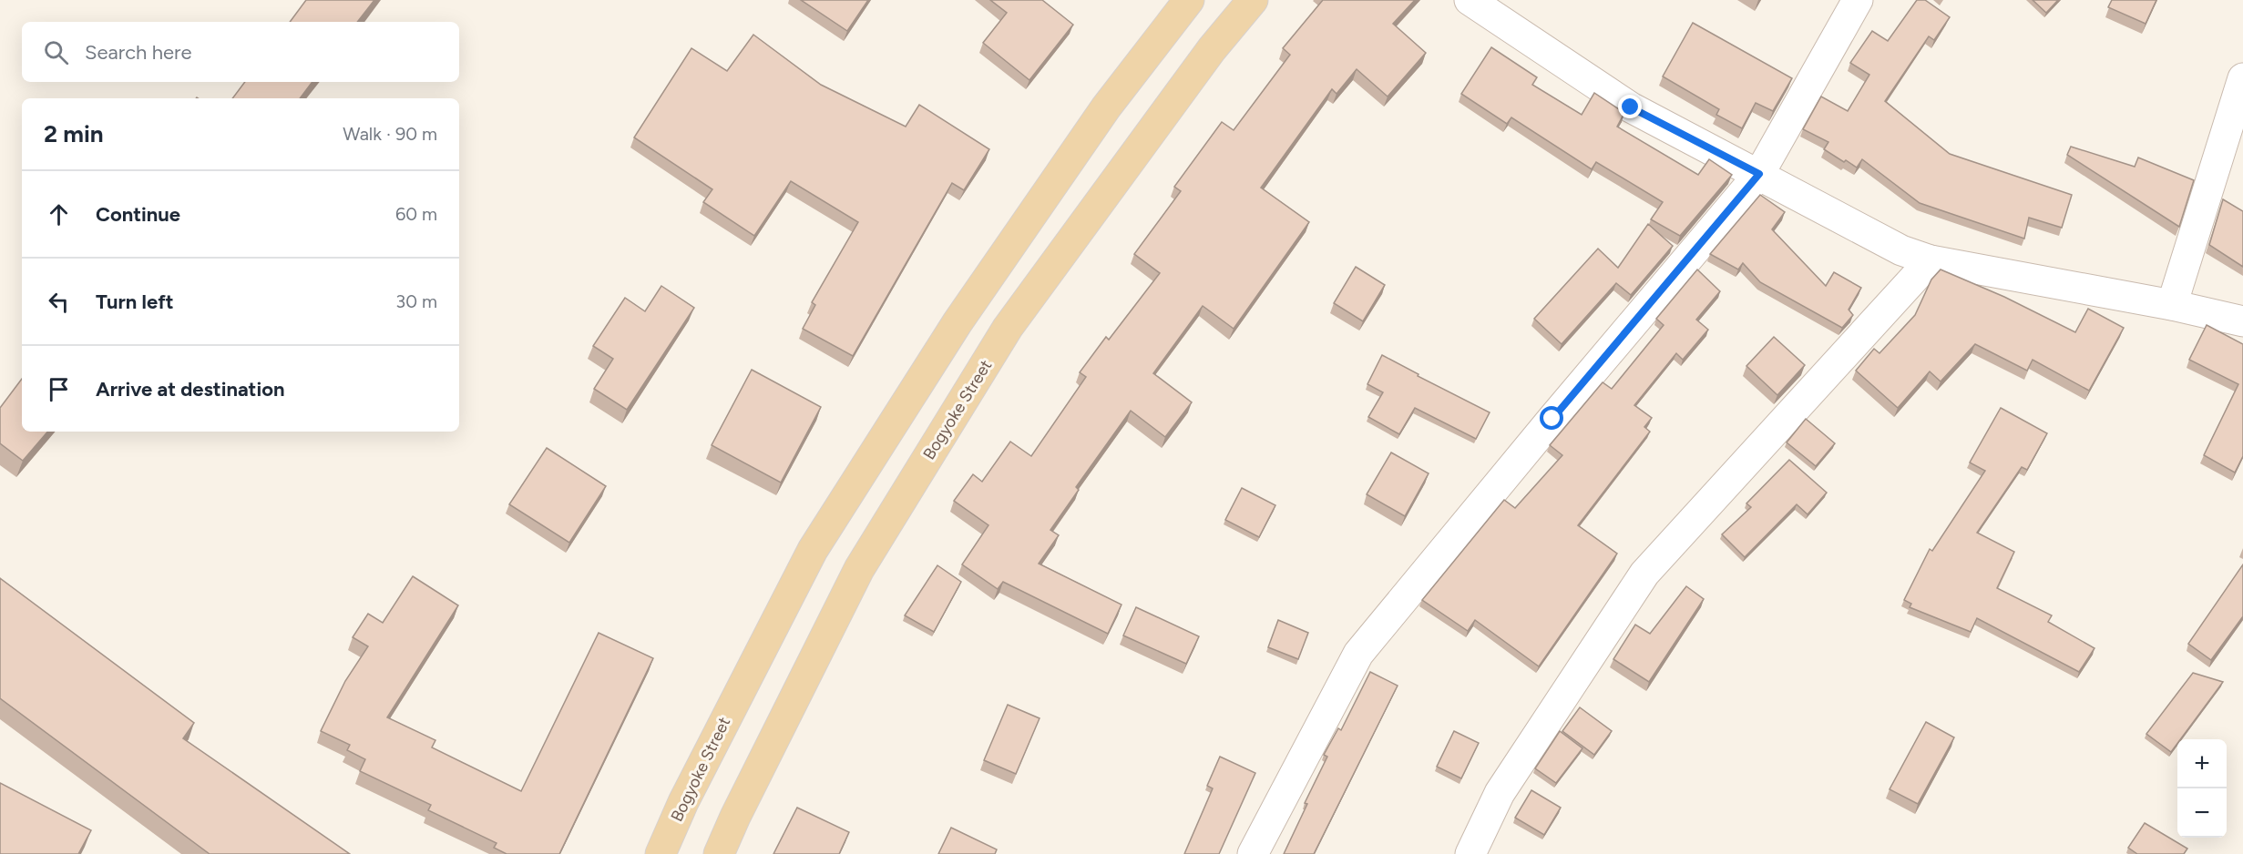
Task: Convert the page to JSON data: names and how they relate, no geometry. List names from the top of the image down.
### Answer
{
  "streets": {
    "main road": ["Bogyoke Street"]
  },
  "page": {
    "search": "Search here",
    "heading": ["2 min", "Walk · 90 m"],
    "list": [
      ["Continue", "60 m"],
      ["Turn left", "30 m"],
      "Arrive at destination"
    ],
    "map_buttons": ["+", "−"]
  }
}
